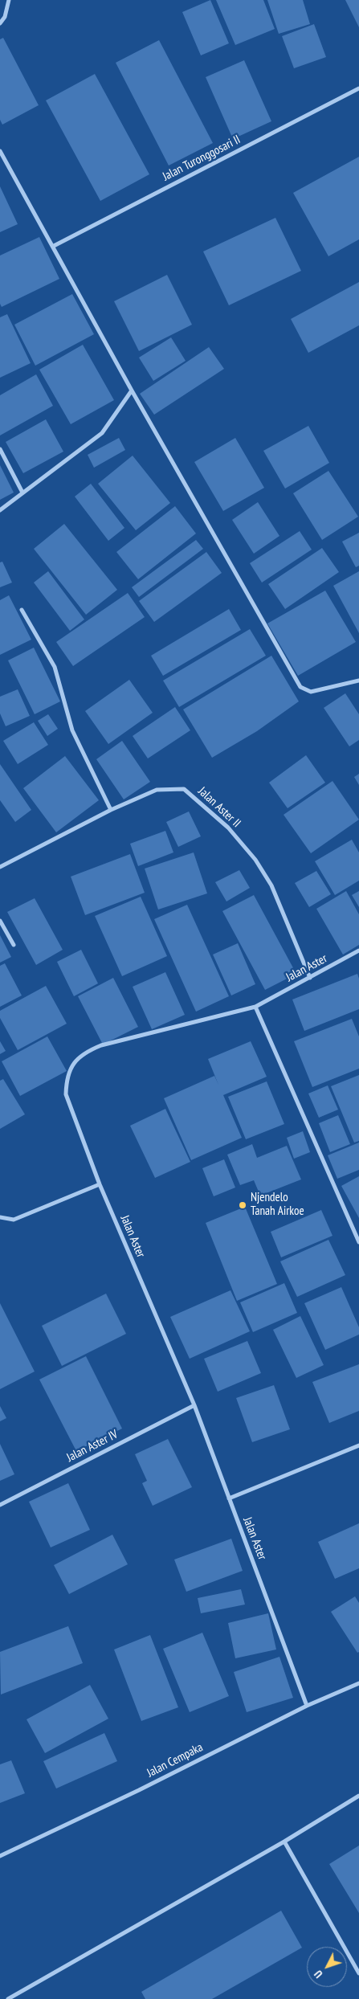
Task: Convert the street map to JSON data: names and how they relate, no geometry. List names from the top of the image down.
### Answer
{
  "streets": {
    "street": [
      "Jalan Turonggosari II",
      "Jalan Aster II",
      "Jalan Aster",
      "Jalan Aster IV",
      "Jalan Cempaka"
    ]
  },
  "crossings": [
    ["Jalan Aster II", "Jalan Aster"],
    ["Jalan Aster", "Jalan Aster IV"],
    ["Jalan Aster", "Jalan Cempaka"]
  ],
  "places": ["Njendelo Tanah Airkoe"],
  "north": "bottom left"
}
